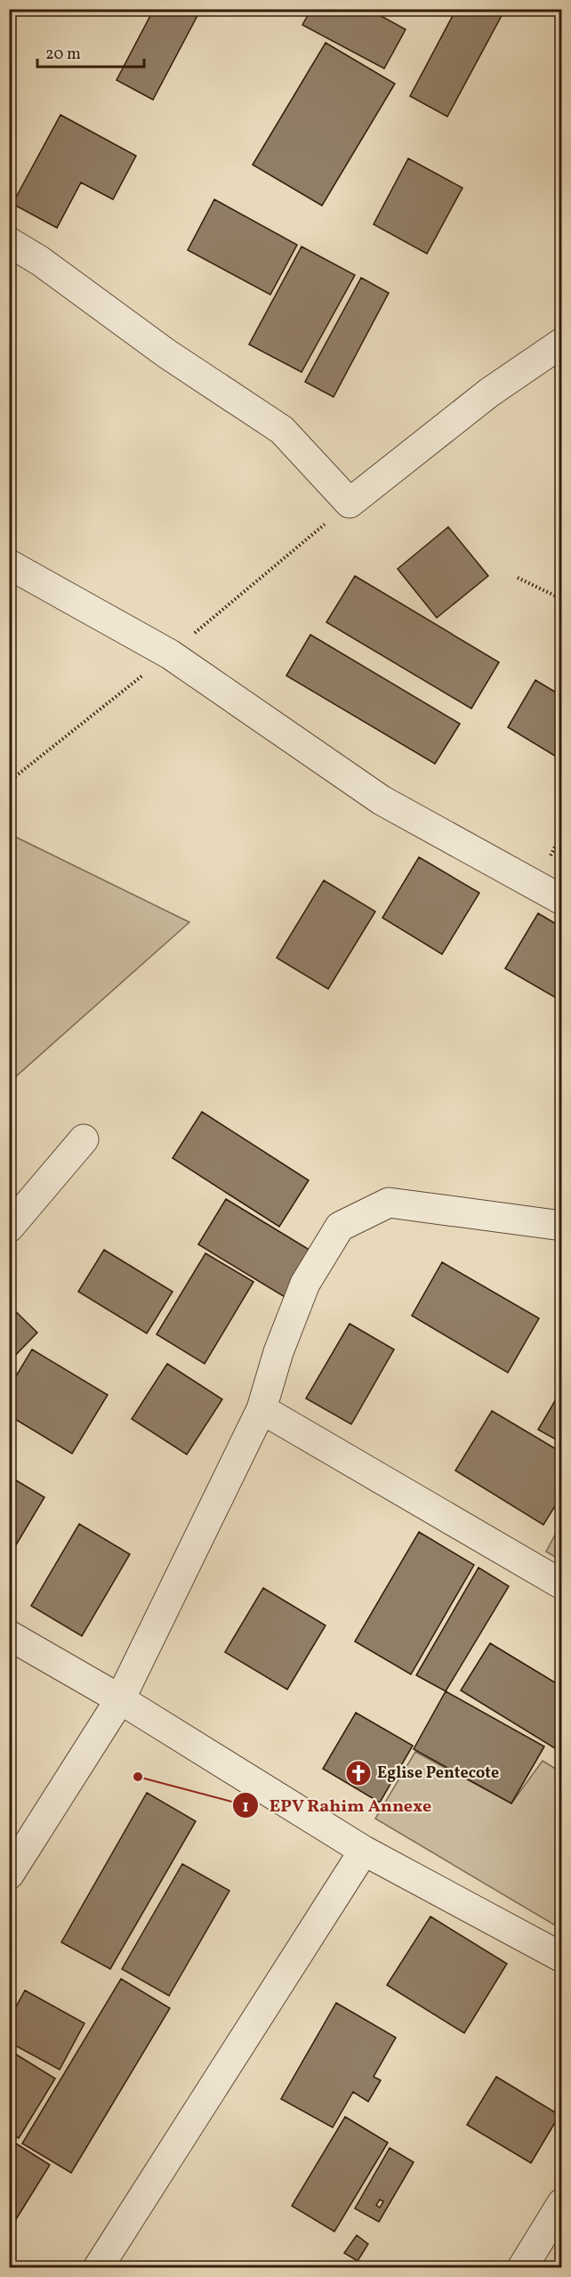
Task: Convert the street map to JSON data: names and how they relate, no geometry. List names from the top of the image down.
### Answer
{
  "places": {
    "church": ["Eglise Pentecote"],
    "other": ["EPV Rahim Annexe"]
  },
  "scale_bar": "20 m"
}
